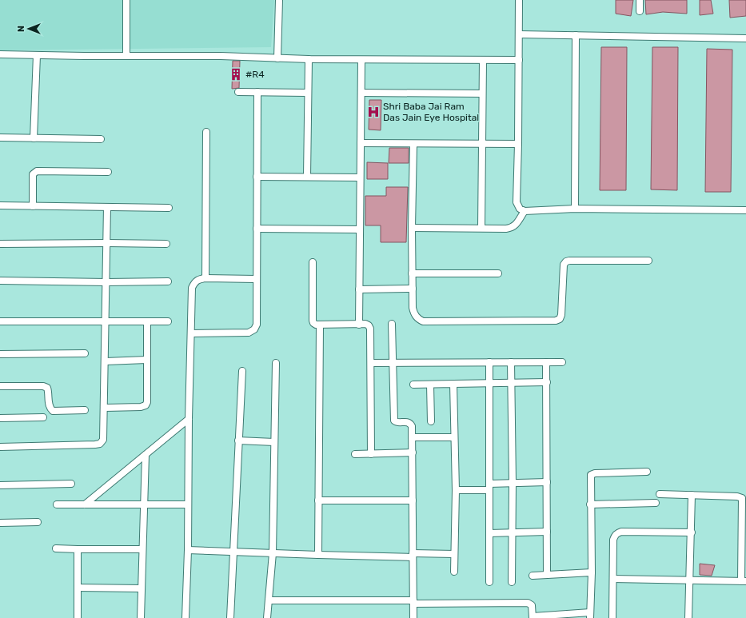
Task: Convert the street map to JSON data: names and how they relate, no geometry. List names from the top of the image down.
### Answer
{
  "places": {
    "building": ["#R4"],
    "hospital": ["Shri Baba Jai Ram Das Jain Eye Hospital"]
  },
  "north": "left"
}
